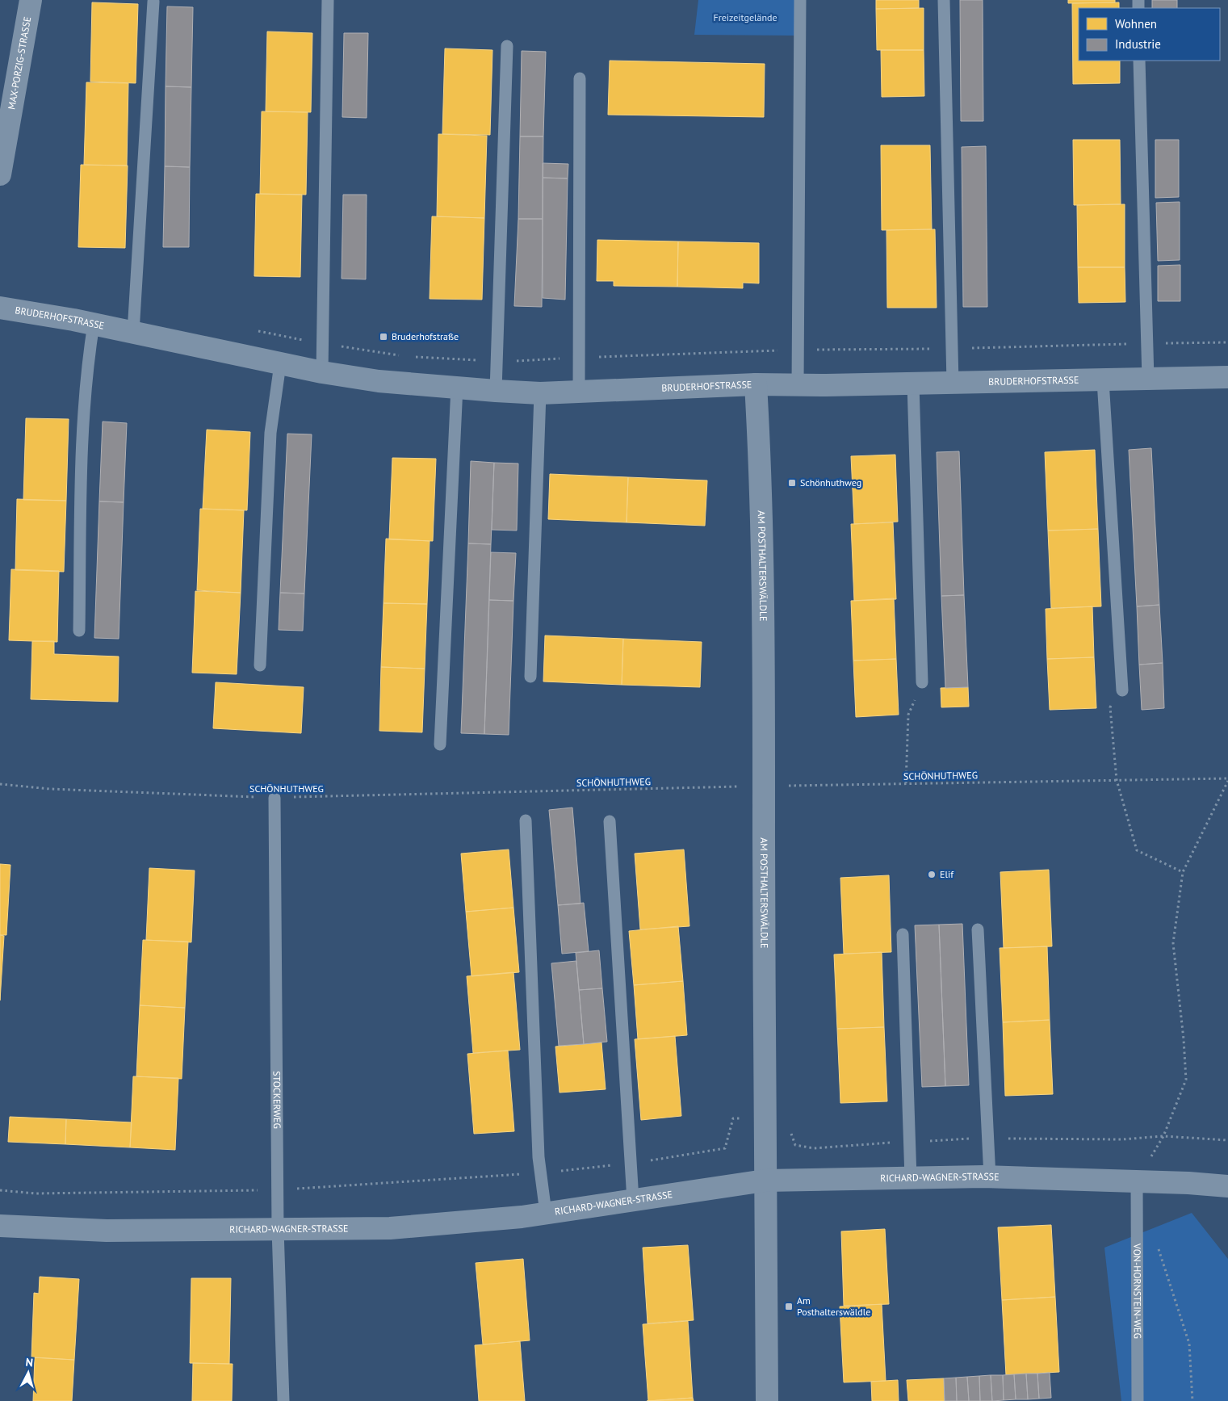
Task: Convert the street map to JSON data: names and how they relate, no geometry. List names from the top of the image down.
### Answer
{
  "streets": {
    "street": [
      "MAX-PORZIG-STRASSE",
      "BRUDERHOFSTRASSE",
      "AM POSTHALTERSWÄLDLE",
      "RICHARD-WAGNER-STRASSE"
    ],
    "lane": ["STOCKERWEG", "VON-HORNSTEIN-WEG"],
    "path": ["SCHÖNHUTHWEG"]
  },
  "crossings": [
    ["BRUDERHOFSTRASSE", "AM POSTHALTERSWÄLDLE"],
    ["AM POSTHALTERSWÄLDLE", "SCHÖNHUTHWEG"],
    ["AM POSTHALTERSWÄLDLE", "RICHARD-WAGNER-STRASSE"],
    ["SCHÖNHUTHWEG", "STOCKERWEG"],
    ["STOCKERWEG", "RICHARD-WAGNER-STRASSE"],
    ["RICHARD-WAGNER-STRASSE", "VON-HORNSTEIN-WEG"]
  ],
  "parks": ["Freizeitgelände"],
  "places": {
    "transit": ["Bruderhofstraße", "Schönhuthweg", "Am Posthalterswäldle"],
    "other": ["Elif"]
  },
  "legend": ["Wohnen", "Industrie"],
  "north": "top"
}
